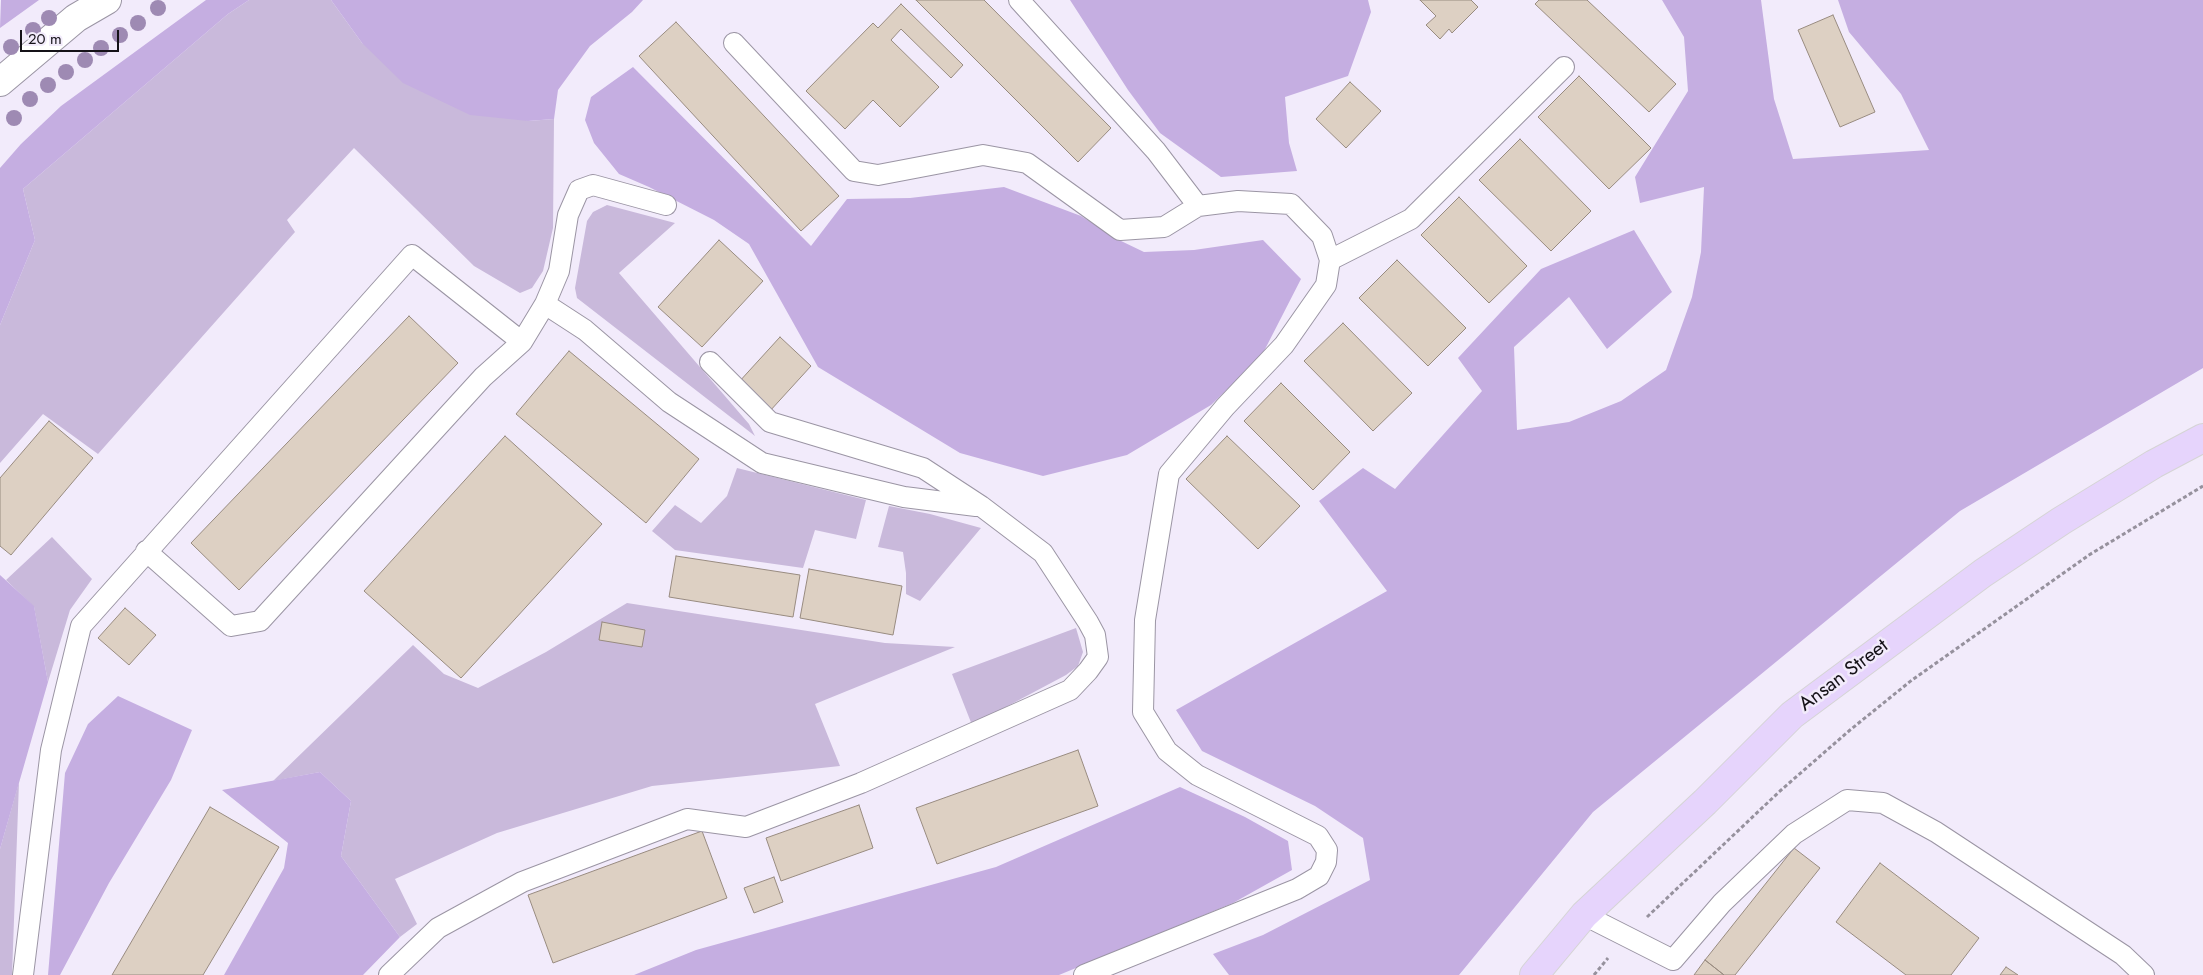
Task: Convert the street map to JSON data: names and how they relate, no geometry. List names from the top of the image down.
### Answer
{
  "streets": {
    "main road": ["Ansan Street"]
  },
  "scale_bar": "20 m"
}
